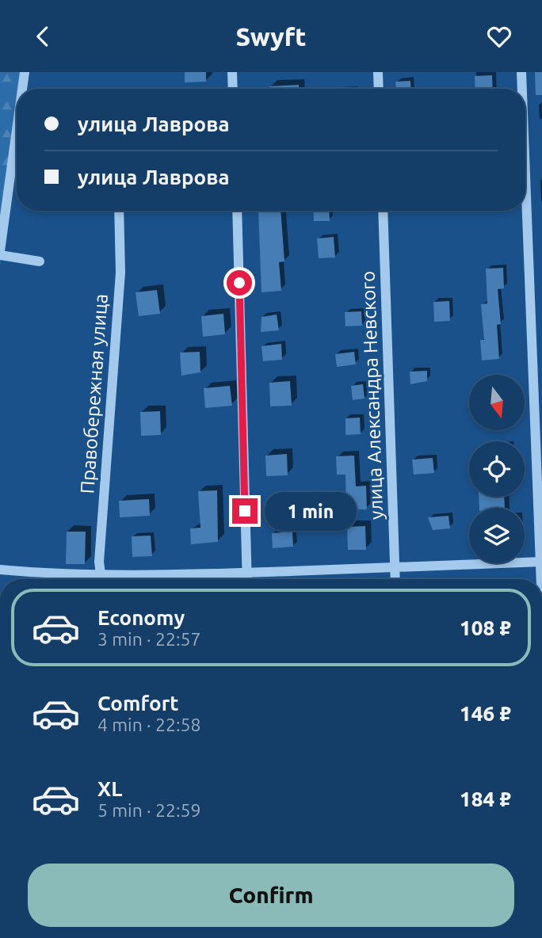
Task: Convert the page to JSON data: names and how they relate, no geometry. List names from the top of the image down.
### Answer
{
  "streets": {
    "street": ["Правобережная улица", "улица Александра Невского"]
  },
  "north": "bottom",
  "page": {
    "header": "Swyft",
    "banner": ["улица Лаврова", "улица Лаврова"],
    "bubble": "1 min",
    "list": [
      {
        "name": "Economy",
        "note": "3 min · 22:57",
        "value": "108 ₽"
      },
      {
        "name": "Comfort",
        "note": "4 min · 22:58",
        "value": "146 ₽"
      },
      {
        "name": "XL",
        "note": "5 min · 22:59",
        "value": "184 ₽"
      }
    ],
    "buttons": "Confirm"
  }
}
